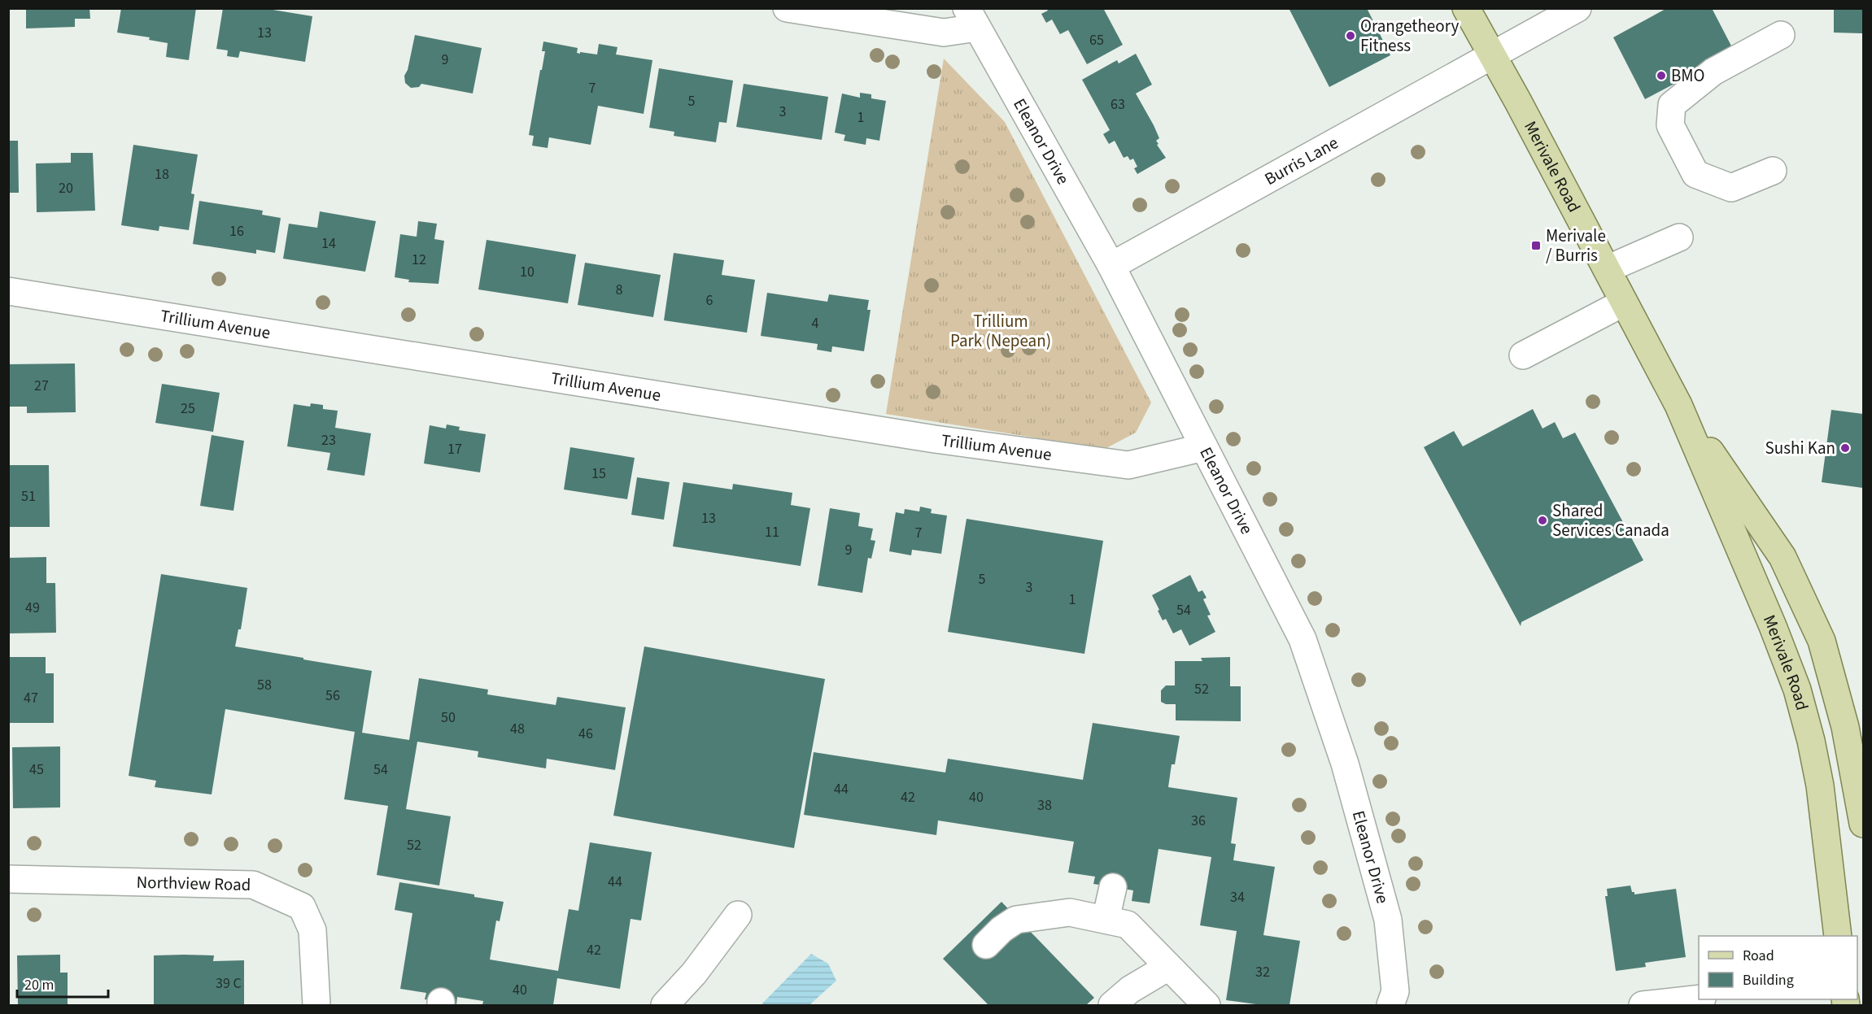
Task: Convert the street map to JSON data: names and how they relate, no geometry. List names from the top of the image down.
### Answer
{
  "streets": {
    "main road": ["Merivale Road"],
    "street": [
      "Eleanor Drive",
      "Burris Lane",
      "Trillium Avenue",
      "Northview Road"
    ]
  },
  "crossings": [
    ["Eleanor Drive", "Burris Lane"],
    ["Eleanor Drive", "Trillium Avenue"],
    ["Burris Lane", "Merivale Road"]
  ],
  "parks": ["Trillium Park (Nepean)"],
  "places": {
    "other": [
      "Orangetheory Fitness",
      "BMO",
      "Sushi Kan",
      "Shared Services Canada"
    ],
    "transit": ["Merivale / Burris"]
  },
  "house_numbers": [
    "13",
    "65",
    "9",
    "7",
    "5",
    "63",
    "3",
    "1",
    "18",
    "20",
    "16",
    "14",
    "12",
    "10",
    "8",
    "6",
    "4",
    "27",
    "25",
    "23",
    "17",
    "15",
    "51",
    "13",
    "11",
    "7",
    "9",
    "5",
    "3",
    "1",
    "49",
    "54",
    "58",
    "52",
    "56",
    "47",
    "50",
    "48",
    "46",
    "45",
    "54",
    "44",
    "42",
    "40",
    "38",
    "36",
    "52",
    "44",
    "34",
    "42",
    "32",
    "39 C",
    "40"
  ],
  "legend": ["Road", "Building"],
  "scale_bar": "20 m"
}
